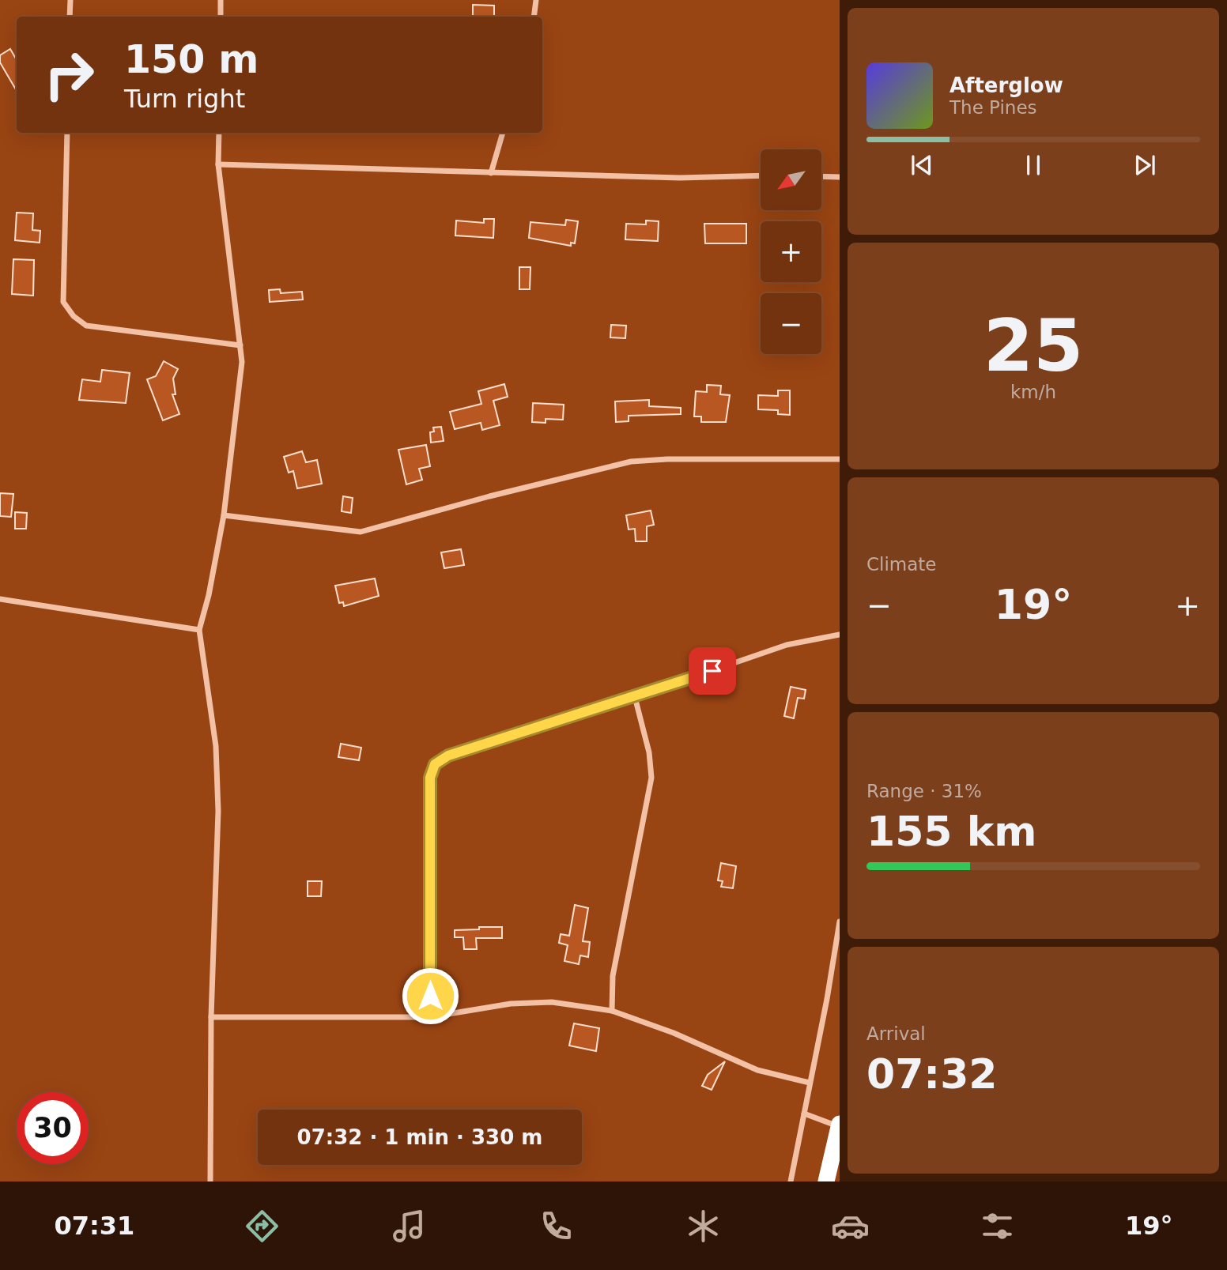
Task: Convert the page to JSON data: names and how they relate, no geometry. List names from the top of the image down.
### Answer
{
  "north": "bottom left",
  "page": {
    "turn": ["150 m", "Turn right"],
    "song": ["Afterglow", "The Pines"],
    "map_buttons": ["+", "−"],
    "tile": [
      ["25", "km/h"],
      "Climate",
      ["Range · 31%", "155 km"],
      ["Arrival", "07:32"]
    ],
    "heat": ["−", "19°", "+"],
    "limit": "30",
    "trip": "07:32 · 1 min · 330 m",
    "tabs": ["07:31", "19°"]
  }
}
